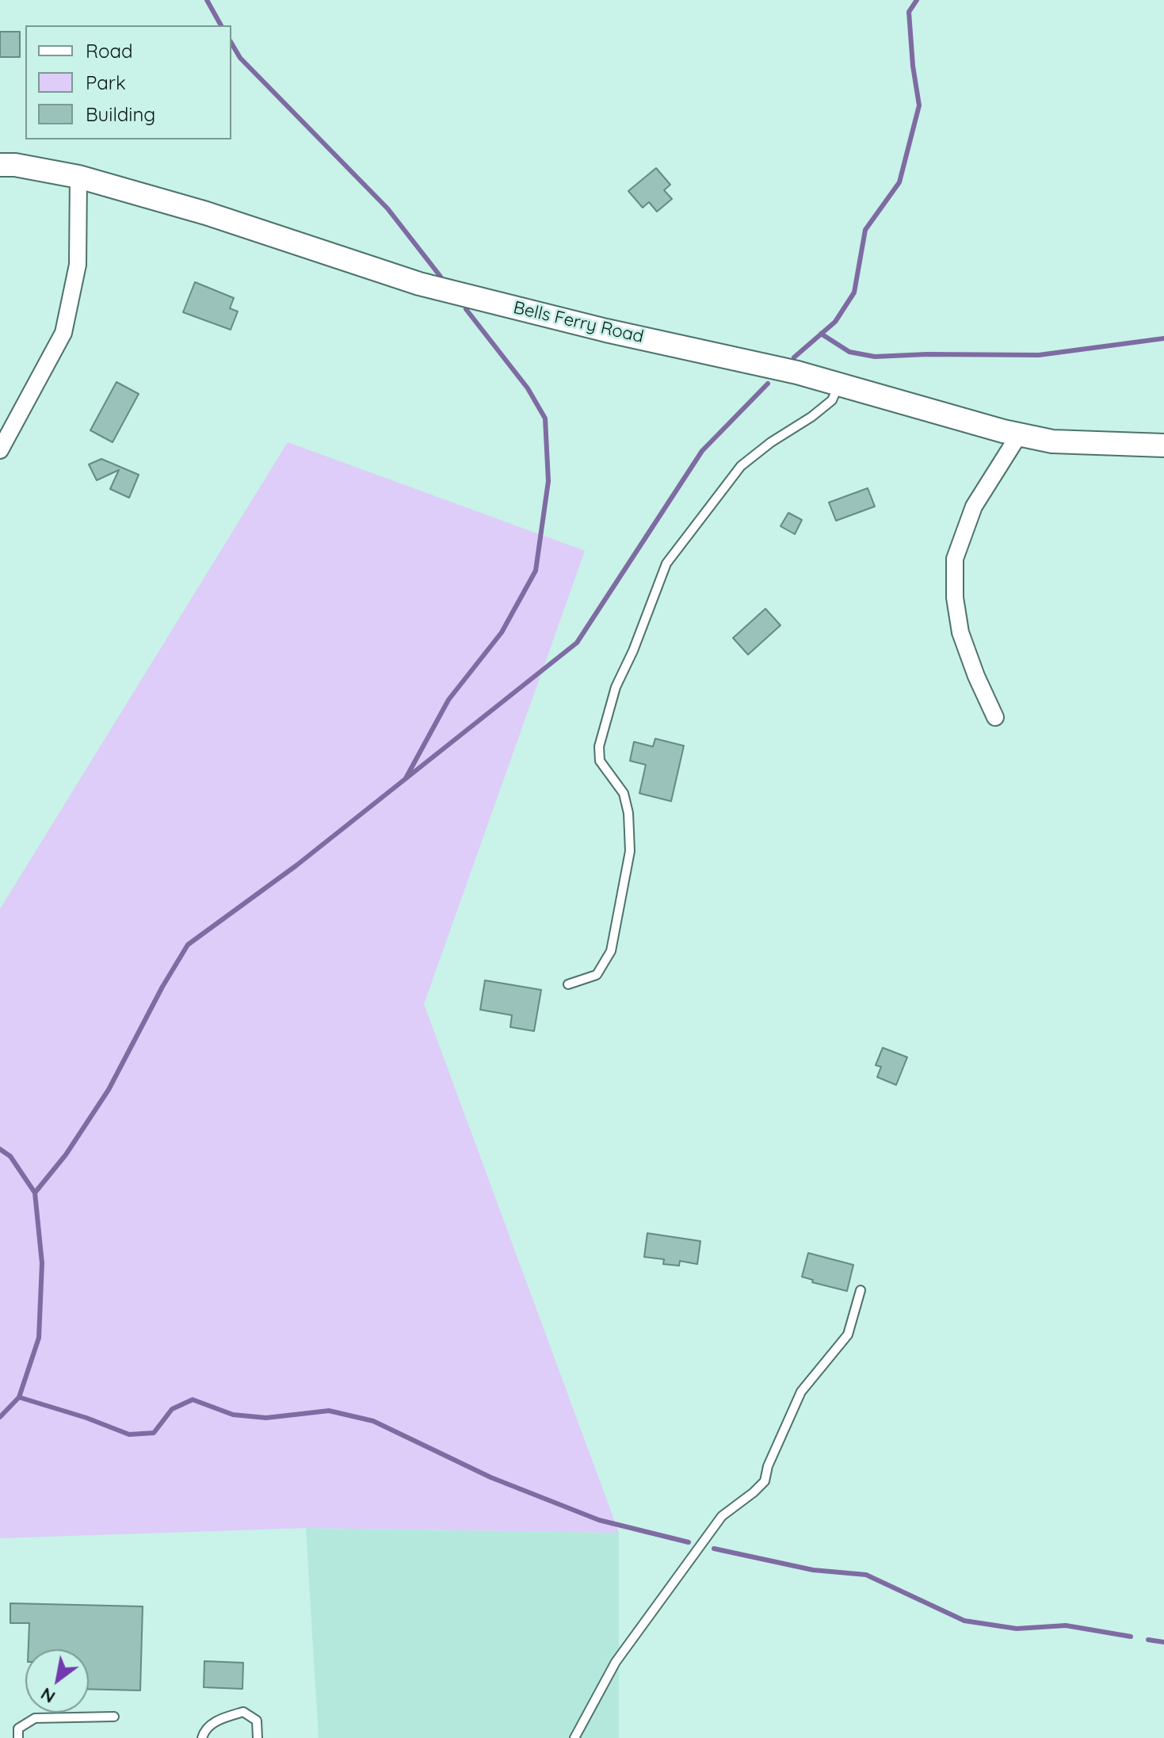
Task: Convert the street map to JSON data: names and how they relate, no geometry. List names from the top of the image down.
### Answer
{
  "streets": {
    "main road": ["Bells Ferry Road"]
  },
  "legend": ["Road", "Park", "Building"],
  "north": "bottom left"
}
